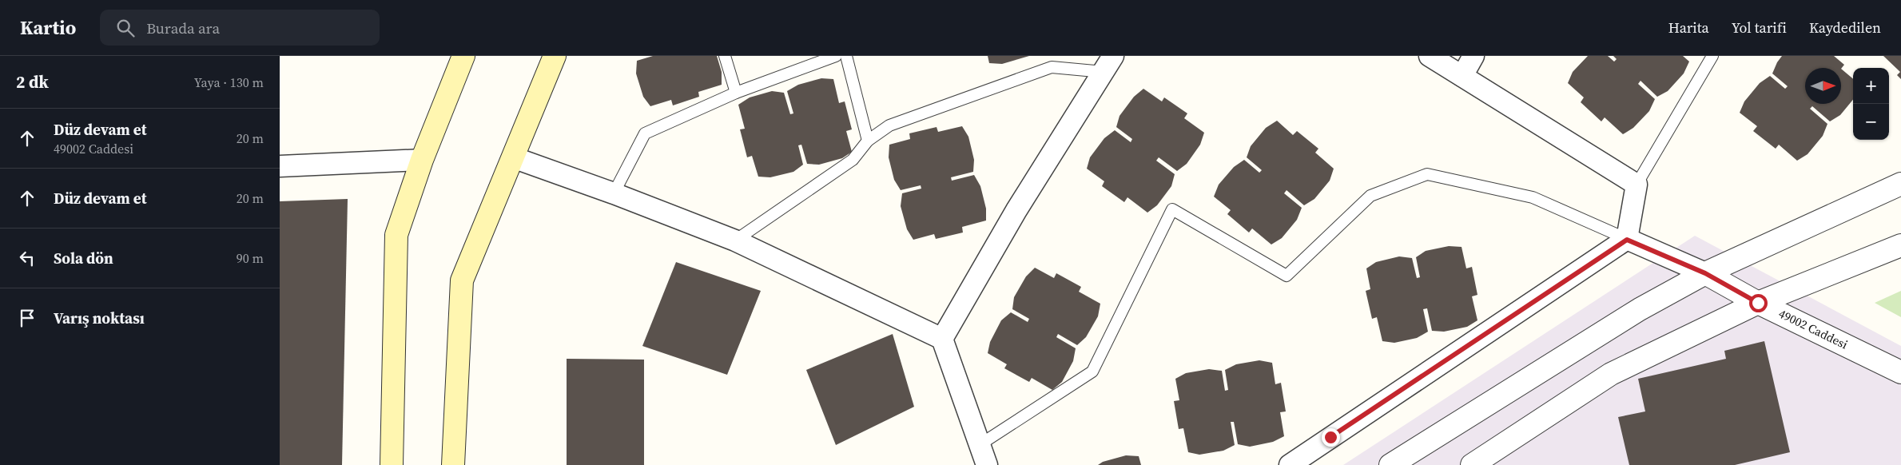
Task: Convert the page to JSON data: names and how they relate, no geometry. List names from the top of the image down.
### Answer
{
  "streets": {
    "street": ["49002 Caddesi"]
  },
  "north": "right",
  "page": {
    "header": "Kartio",
    "search": "Burada ara",
    "nav": ["Harita", "Yol tarifi", "Kaydedilen"],
    "heading": ["2 dk", "Yaya · 130 m"],
    "map_buttons": ["+", "−"],
    "list": [
      ["Düz devam et", "49002 Caddesi", "20 m"],
      ["Düz devam et", "20 m"],
      ["Sola dön", "90 m"],
      "Varış noktası"
    ]
  }
}
